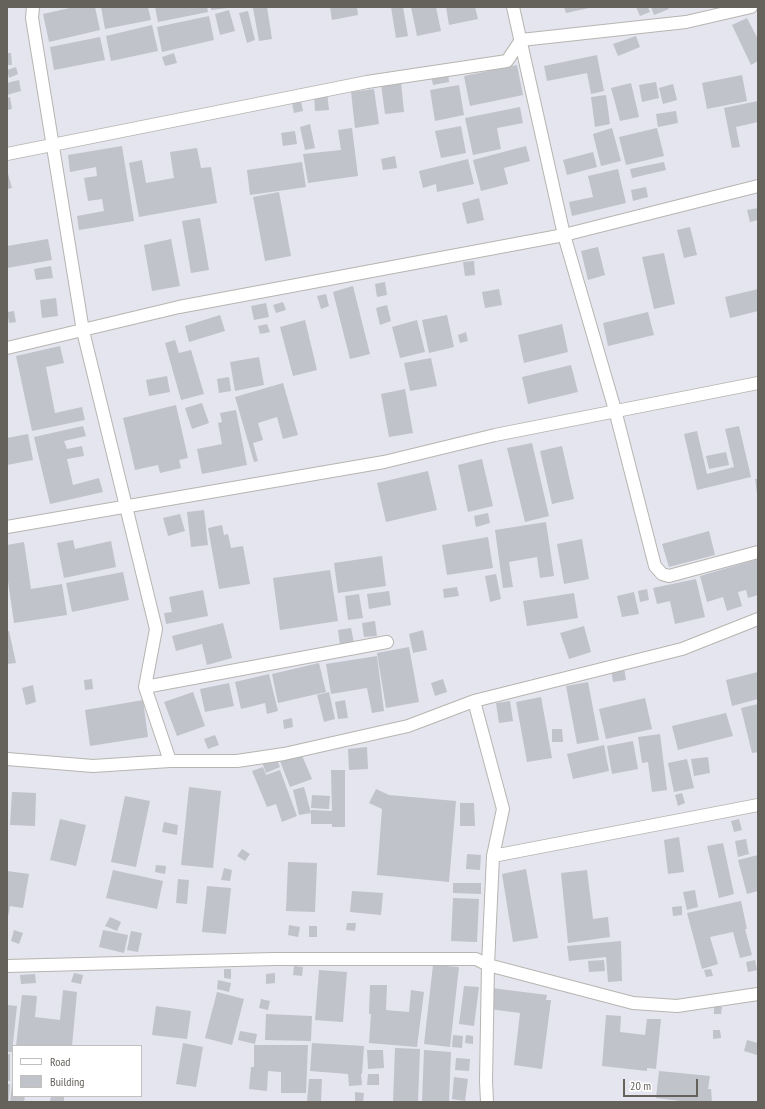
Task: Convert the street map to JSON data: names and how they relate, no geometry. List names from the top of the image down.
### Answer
{
  "legend": ["Road", "Building"],
  "scale_bar": "20 m"
}
